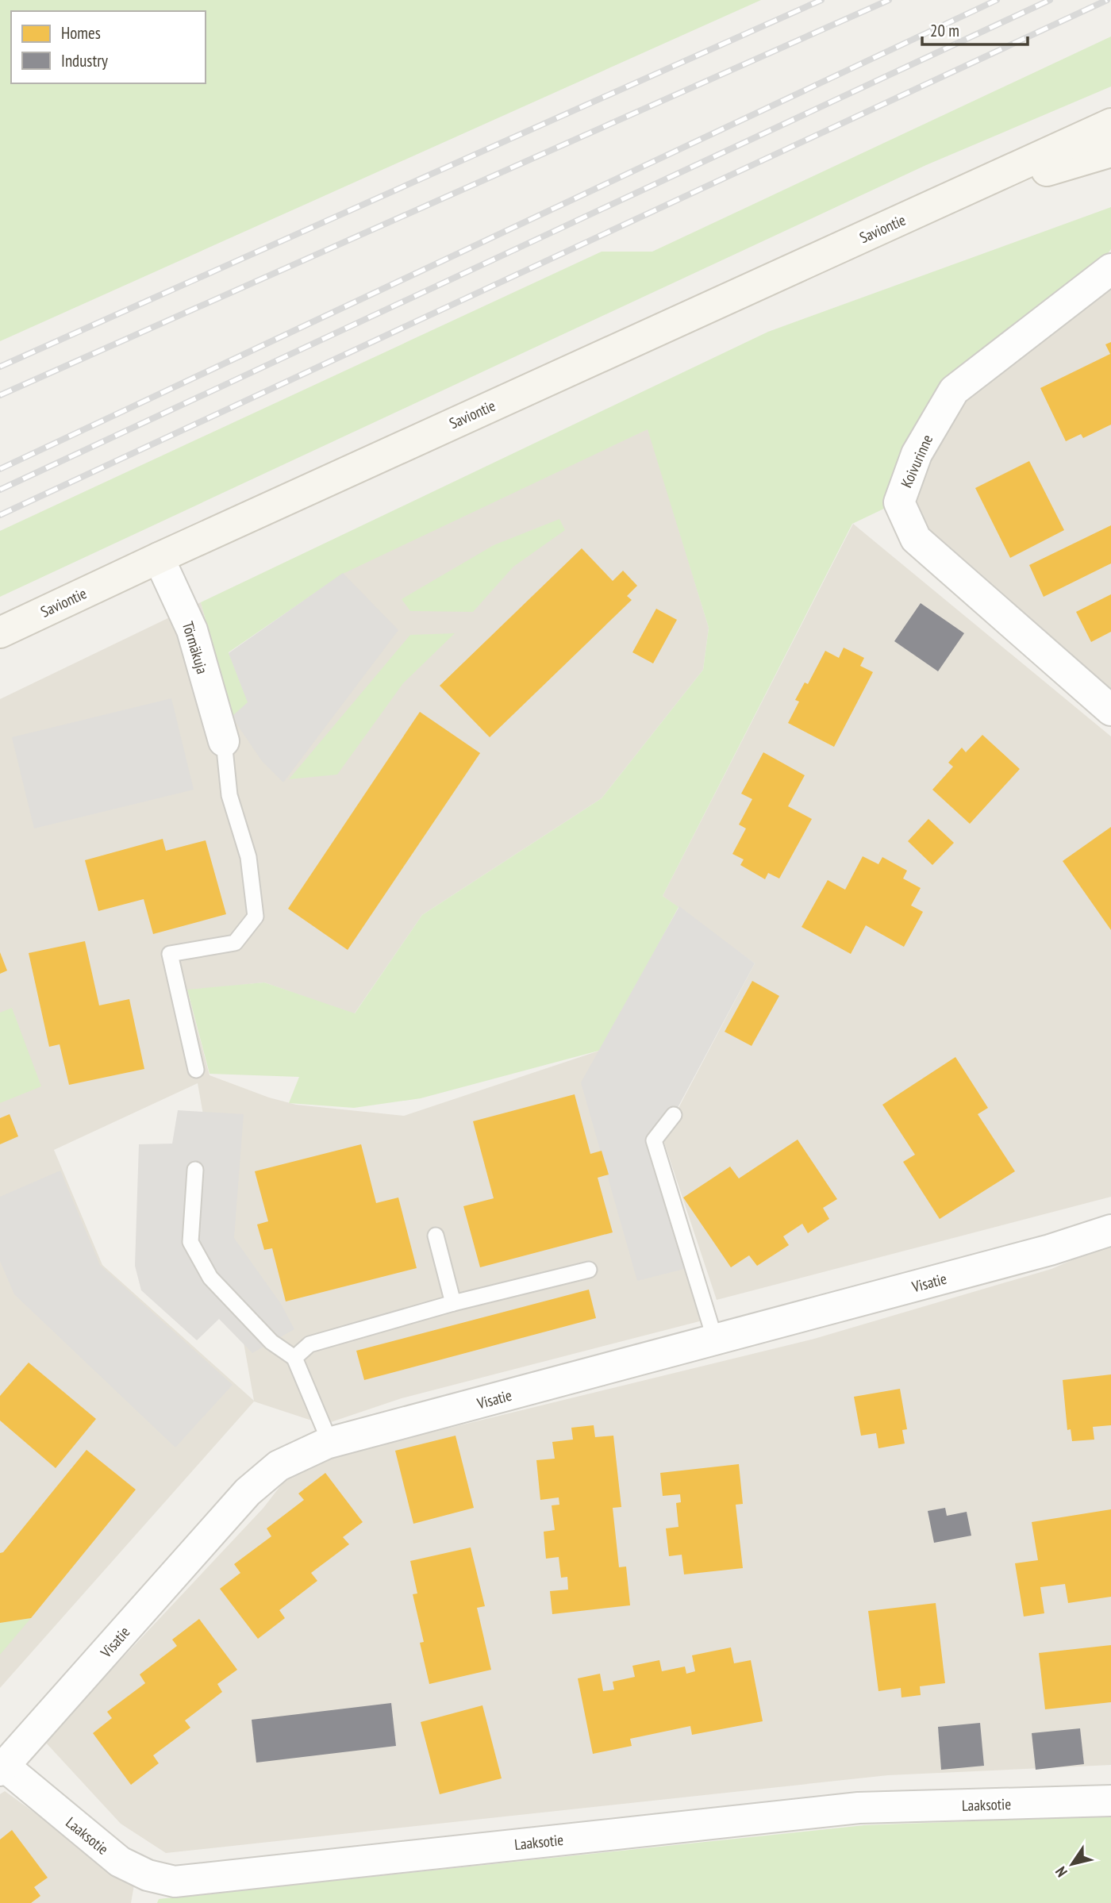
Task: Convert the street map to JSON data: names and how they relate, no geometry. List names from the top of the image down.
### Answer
{
  "streets": {
    "main road": ["Saviontie"],
    "street": [
      "Koivurinne",
      "Törmäkuja",
      "Visatie",
      "Laaksotie"
    ]
  },
  "crossings": [
    ["Saviontie", "Törmäkuja"],
    ["Visatie", "Laaksotie"]
  ],
  "legend": ["Homes", "Industry"],
  "scale_bar": "20 m",
  "north": "bottom left"
}
